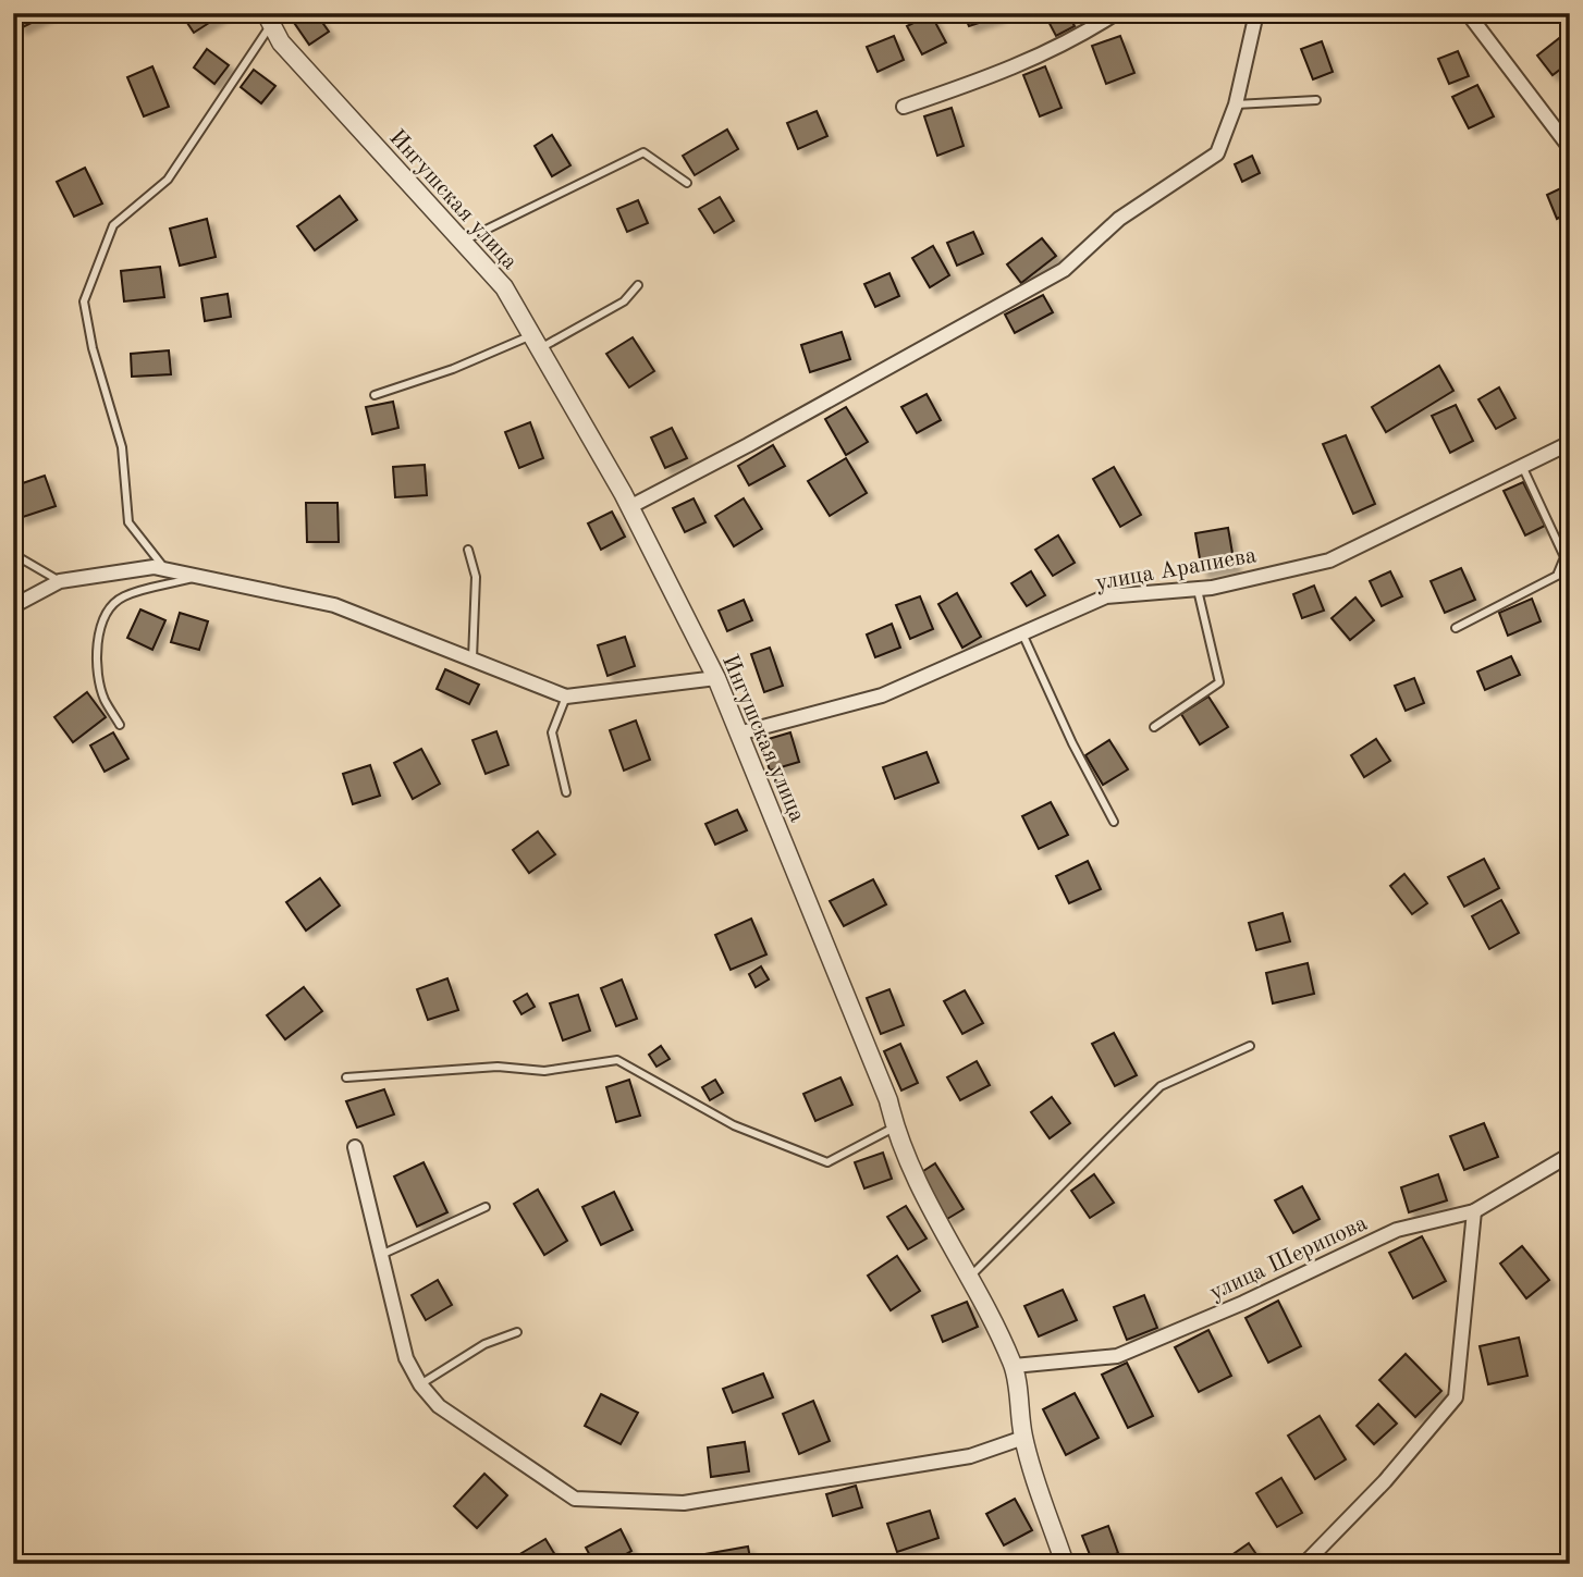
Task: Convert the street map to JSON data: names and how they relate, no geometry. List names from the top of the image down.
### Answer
{
  "streets": {
    "street": ["Ингушская улица", "улица Арапиева", "улица Шерипова"]
  },
  "crossings": [
    ["Ингушская улица", "улица Арапиева"],
    ["Ингушская улица", "улица Шерипова"]
  ]
}
